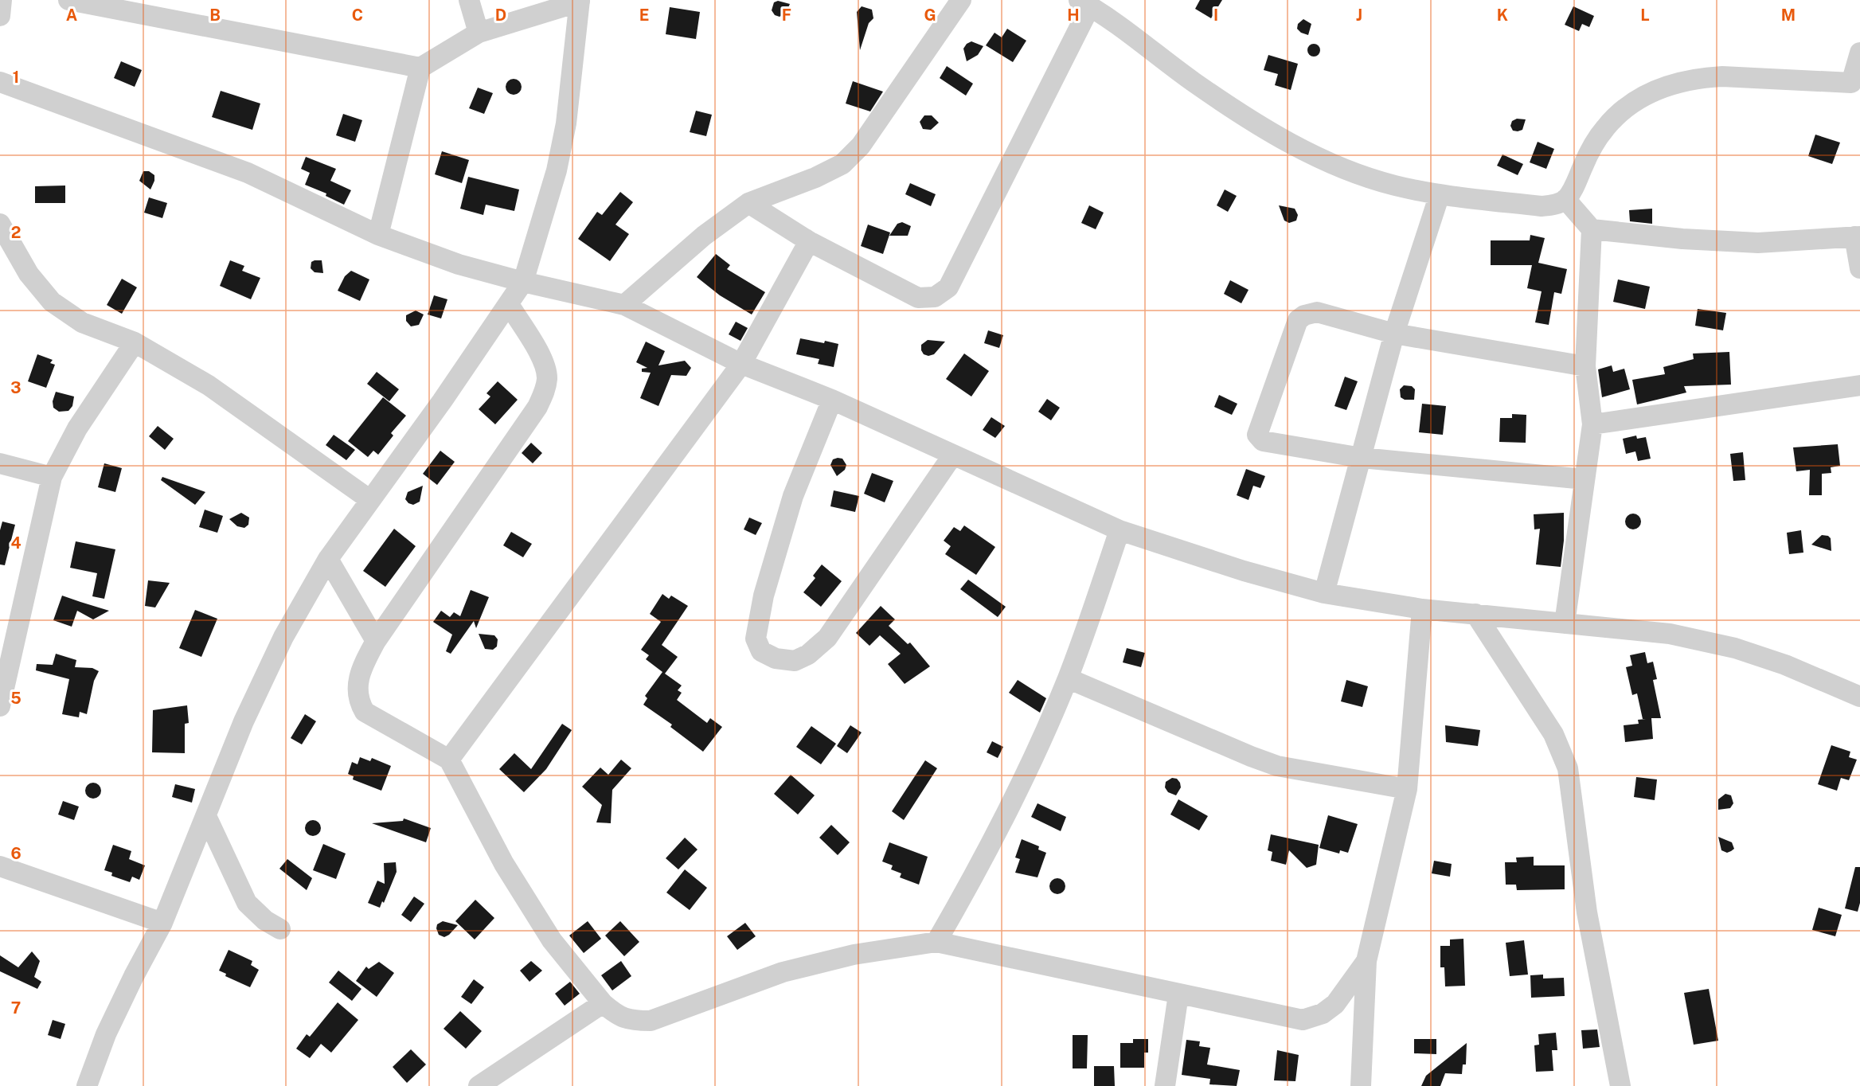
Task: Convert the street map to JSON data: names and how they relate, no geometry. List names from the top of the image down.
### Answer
{
  "grid": {
    "columns": [
      "A",
      "B",
      "C",
      "D",
      "E",
      "F",
      "G",
      "H",
      "I",
      "J",
      "K",
      "L",
      "M"
    ],
    "rows": [
      "1",
      "2",
      "3",
      "4",
      "5",
      "6",
      "7"
    ]
  }
}
